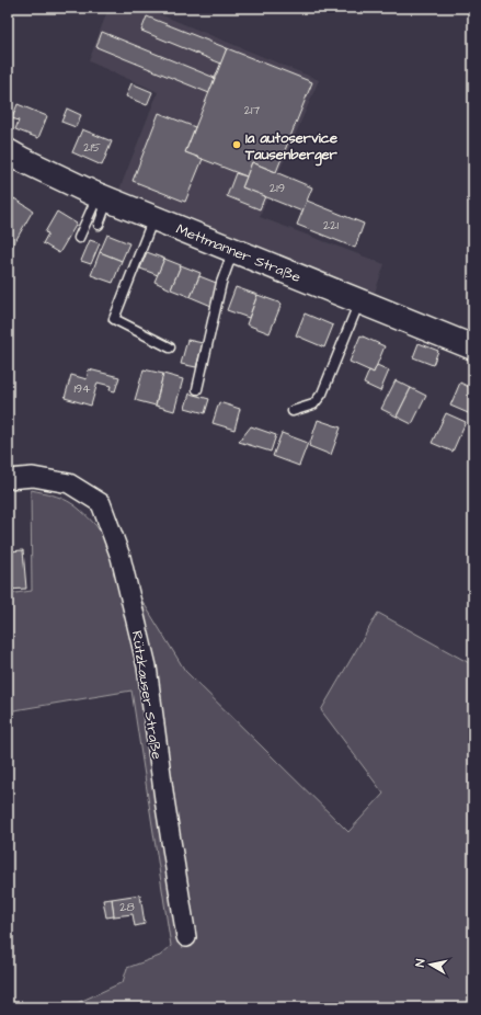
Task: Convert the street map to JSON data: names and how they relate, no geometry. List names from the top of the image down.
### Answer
{
  "streets": {
    "street": ["Mettmanner Straße", "Rützkauser Straße"]
  },
  "places": ["1a autoservice Tausenberger"],
  "house_numbers": [
    "217",
    "215",
    "219",
    "221",
    "194",
    "28"
  ],
  "north": "left"
}
